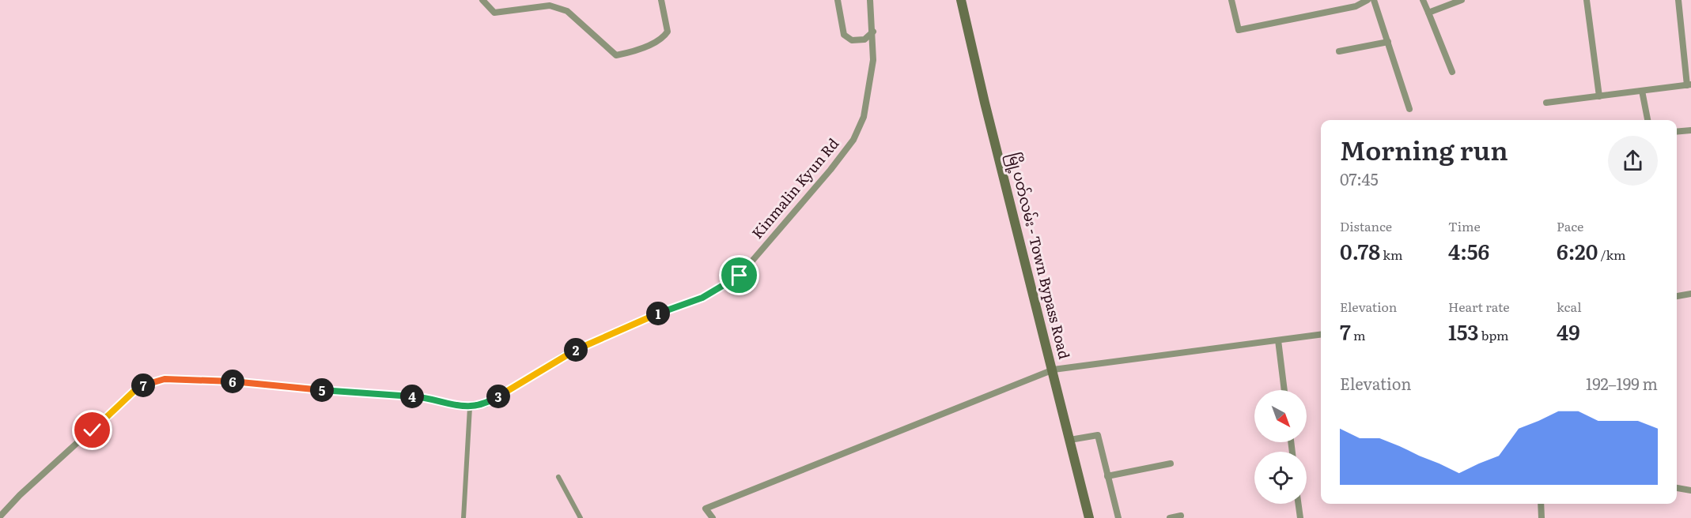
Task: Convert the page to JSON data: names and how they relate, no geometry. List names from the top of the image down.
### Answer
{
  "streets": {
    "main road": ["မြို့ပတ်လမ်း - Town Bypass Road"],
    "street": ["Kinmalin Kyun Rd"]
  },
  "north": "bottom right",
  "page": {
    "heading": ["Morning run", "07:45"],
    "stats": [
      ["Distance", "0.78 km"],
      ["Time", "4:56"],
      ["Pace", "6:20 /km"],
      ["Elevation", "7 m"],
      ["Heart rate", "153 bpm"],
      ["kcal", "49"]
    ],
    "pins": [
      "1",
      "2",
      "6",
      "7",
      "5",
      "3",
      "4"
    ],
    "chart": ["Elevation", "192–199 m"]
  }
}
